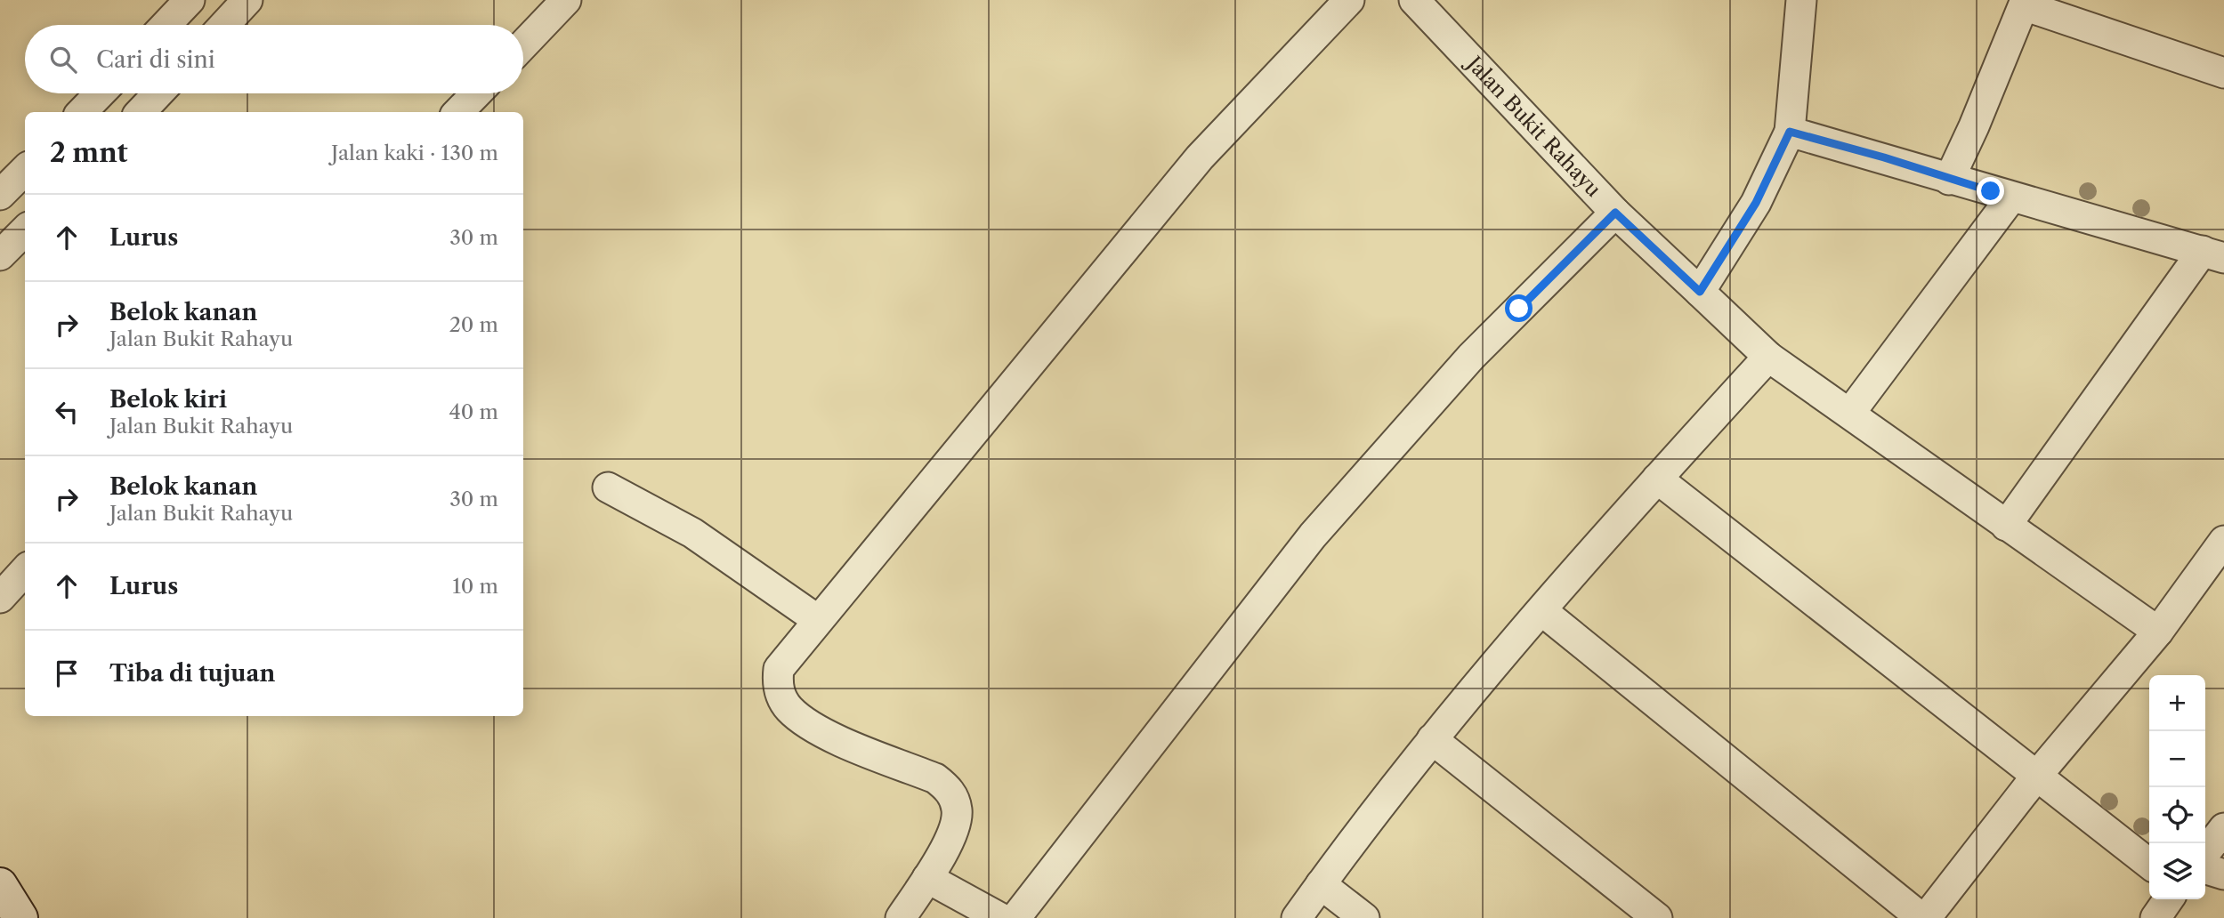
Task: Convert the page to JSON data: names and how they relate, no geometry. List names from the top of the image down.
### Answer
{
  "streets": {
    "street": ["Jalan Bukit Rahayu"]
  },
  "page": {
    "search": "Cari di sini",
    "heading": ["2 mnt", "Jalan kaki · 130 m"],
    "list": [
      ["Lurus", "30 m"],
      ["Belok kanan", "Jalan Bukit Rahayu", "20 m"],
      ["Belok kiri", "Jalan Bukit Rahayu", "40 m"],
      ["Belok kanan", "Jalan Bukit Rahayu", "30 m"],
      ["Lurus", "10 m"],
      "Tiba di tujuan"
    ],
    "map_buttons": ["+", "−"]
  }
}
